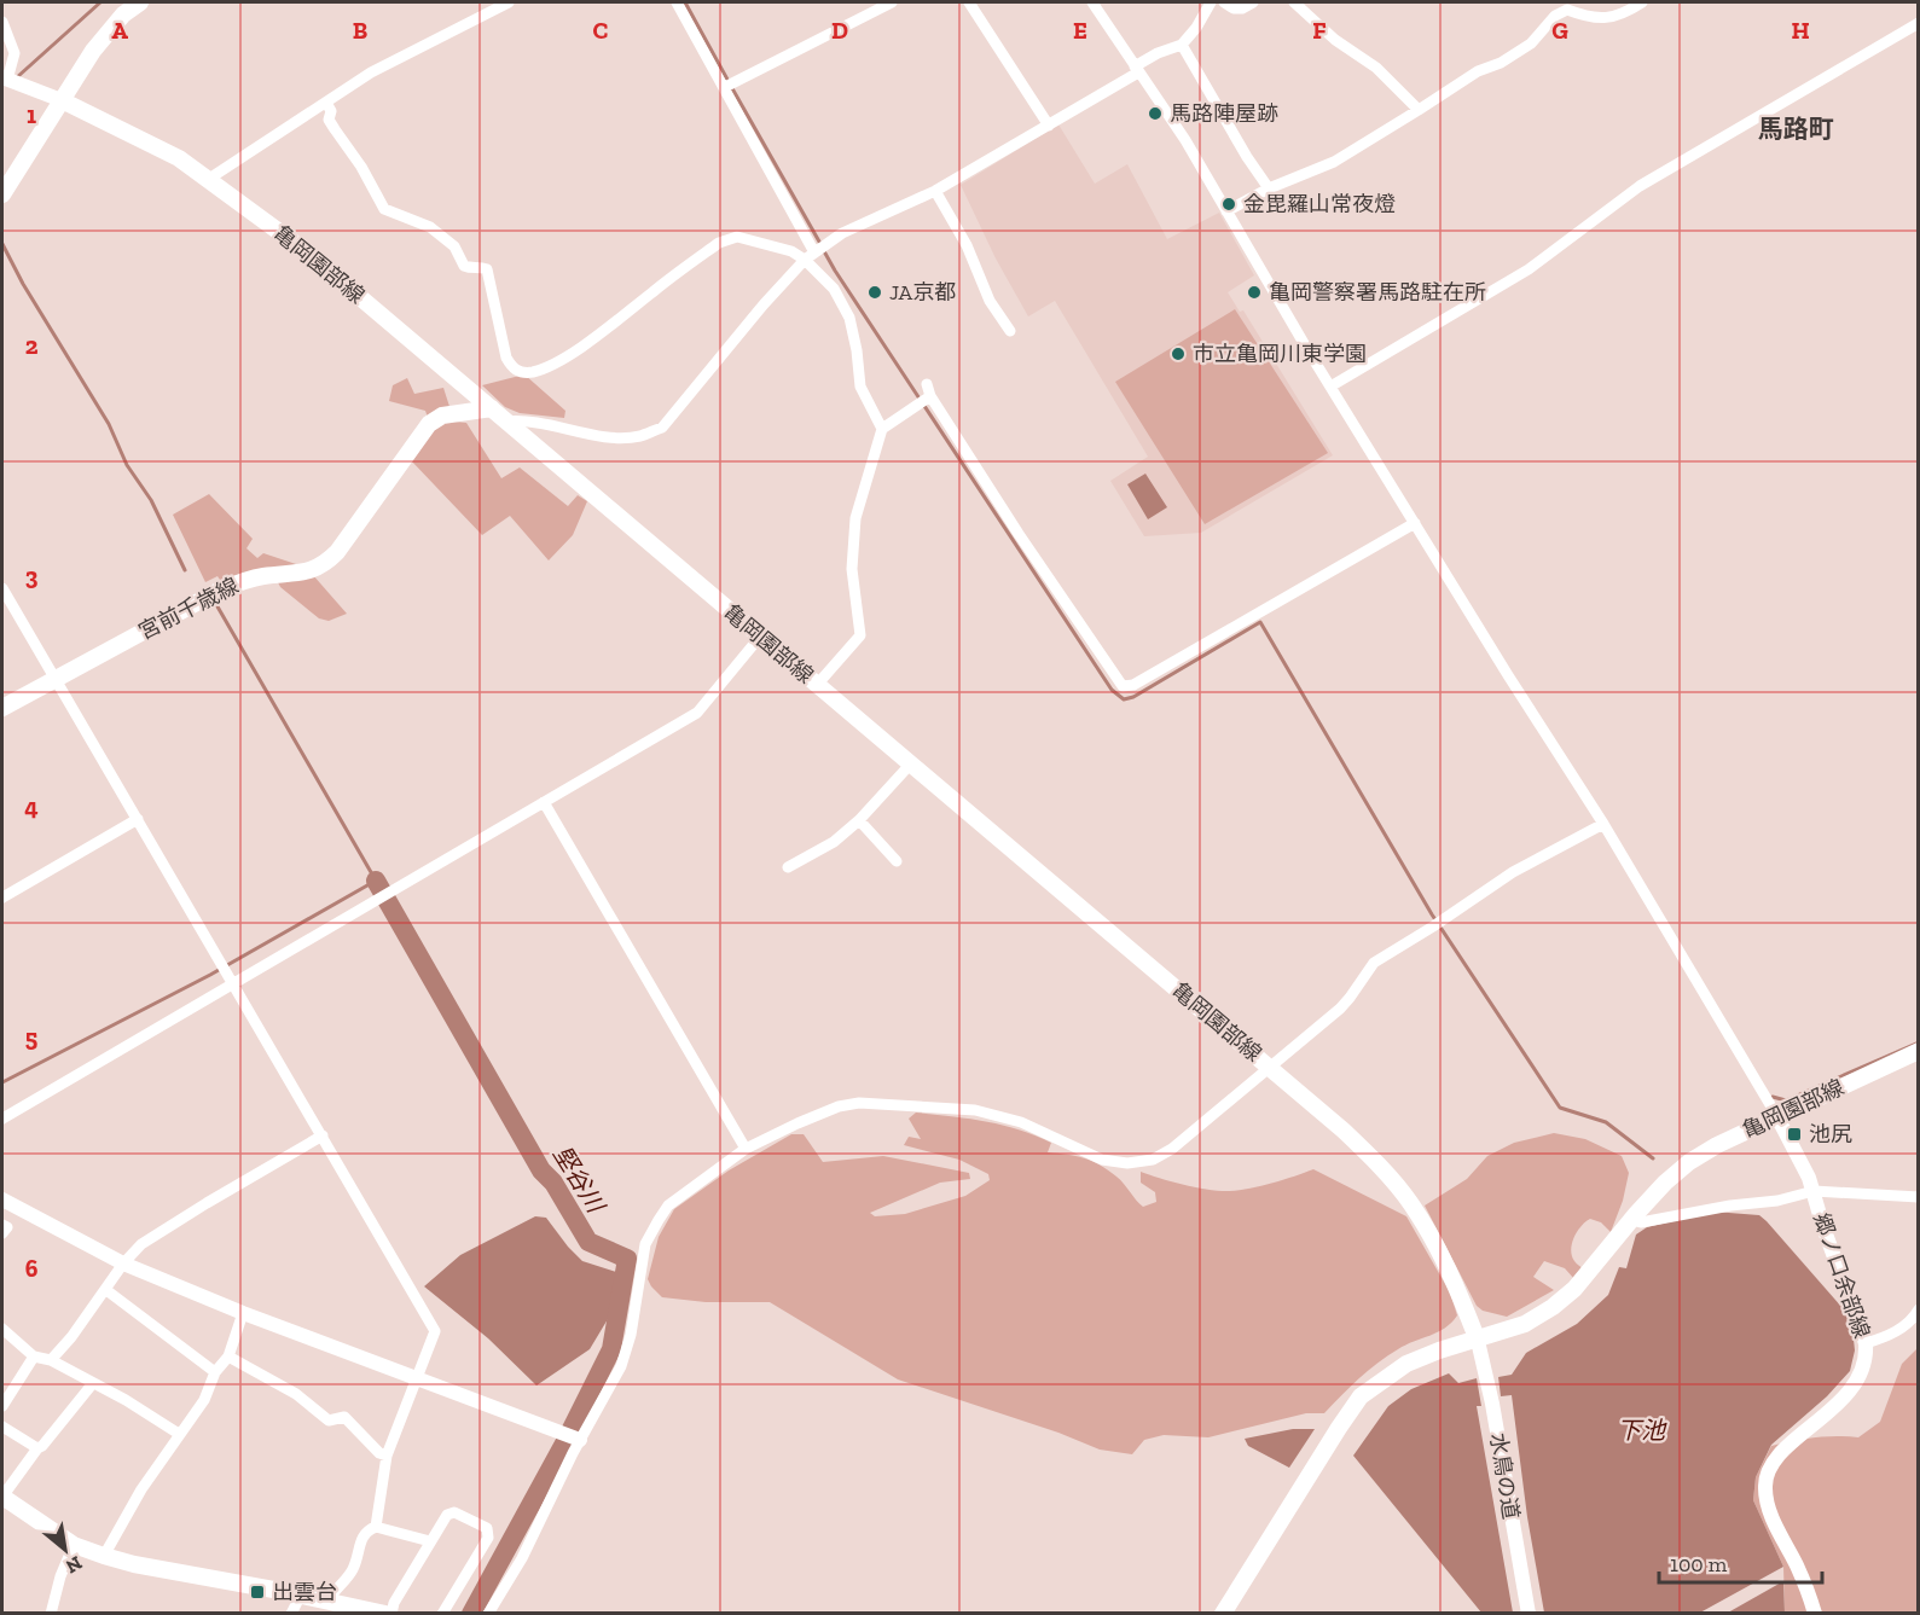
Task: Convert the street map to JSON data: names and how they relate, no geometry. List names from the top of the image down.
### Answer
{
  "streets": {
    "main road": ["亀岡園部線", "宮前千歳線"],
    "street": ["郷ノ口余部線", "水鳥の道"]
  },
  "crossings": [
    ["亀岡園部線", "宮前千歳線"],
    ["亀岡園部線", "郷ノ口余部線"],
    ["亀岡園部線", "水鳥の道"]
  ],
  "districts": ["馬路町"],
  "water": ["堅谷川", "下池"],
  "places": {
    "other": [
      "馬路陣屋跡",
      "金毘羅山常夜燈",
      "JA京都",
      "亀岡警察署馬路駐在所",
      "市立亀岡川東学園"
    ],
    "transit": ["池尻", "出雲台"]
  },
  "scale_bar": "100 m",
  "north": "bottom right",
  "grid": {
    "columns": [
      "A",
      "B",
      "C",
      "D",
      "E",
      "F",
      "G",
      "H"
    ],
    "rows": [
      "1",
      "2",
      "3",
      "4",
      "5",
      "6"
    ]
  }
}
